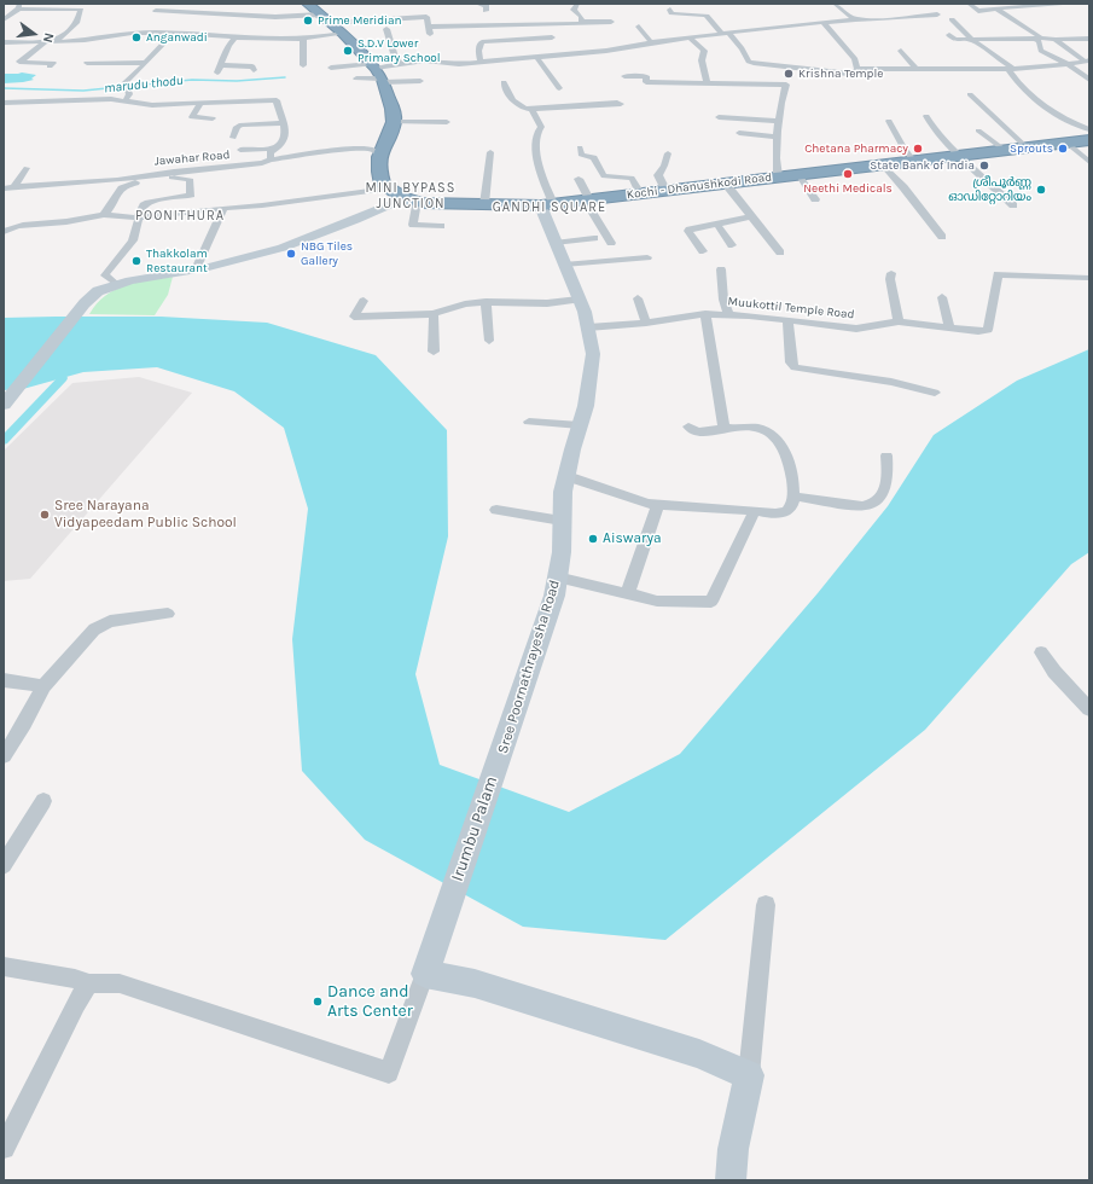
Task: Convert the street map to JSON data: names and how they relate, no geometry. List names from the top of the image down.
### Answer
{
  "streets": {
    "highway": ["Kochi - Dhanushkodi Road"],
    "street": [
      "Jawahar Road",
      "Muukottil Temple Road",
      "Sree Poornathrayesha Road",
      "Irumbu Palam"
    ]
  },
  "crossings": [
    ["Kochi - Dhanushkodi Road", "Sree Poornathrayesha Road"],
    ["Muukottil Temple Road", "Sree Poornathrayesha Road"],
    ["Sree Poornathrayesha Road", "Irumbu Palam"]
  ],
  "districts": ["MINI BYPASS JUNCTION", "GANDHI SQUARE", "POONITHURA"],
  "water": ["marudu thodu"],
  "places": [
    "Prime Meridian",
    "Anganwadi",
    "S.D.V Lower Primary School",
    "Krishna Temple",
    "Chetana Pharmacy",
    "Sprouts",
    "State Bank of India",
    "Neethi Medicals",
    "ശ്രീപൂർണ്ണ ഓഡിറ്റോറിയം",
    "NBG Tiles Gallery",
    "Thakkolam Restaurant",
    "Sree Narayana Vidyapeedam Public School",
    "Aiswarya",
    "Dance and Arts Center"
  ],
  "north": "right"
}
